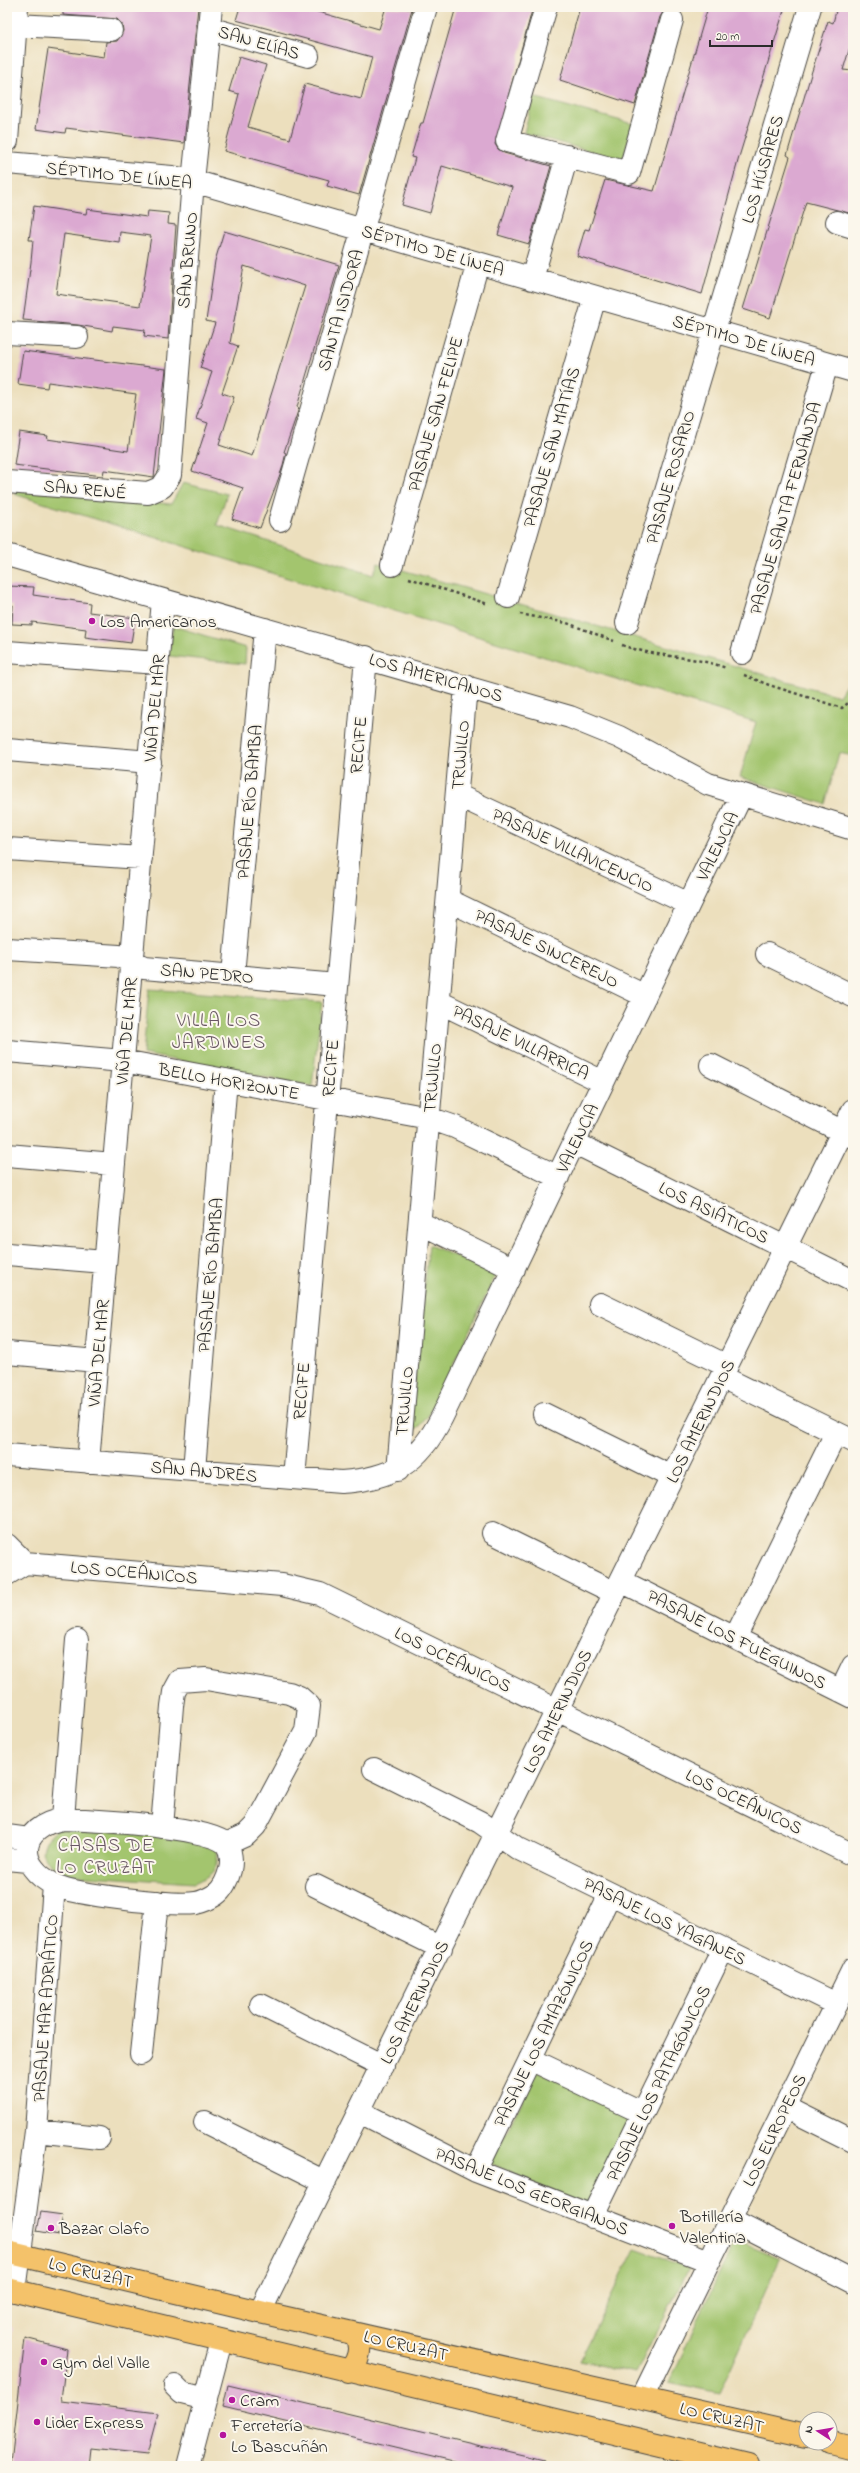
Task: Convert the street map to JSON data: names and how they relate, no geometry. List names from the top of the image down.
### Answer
{
  "streets": {
    "main road": ["LO CRUZAT"],
    "street": [
      "SAN ELÍAS",
      "LOS HÚSARES",
      "SÉPTIMO DE LÍNEA",
      "SAN BRUNO",
      "SANTA ISIDORA",
      "PASAJE SAN FELIPE",
      "PASAJE SAN MATÍAS",
      "PASAJE ROSARIO",
      "SAN RENÉ",
      "PASAJE SANTA FERNANDA",
      "LOS AMERICANOS",
      "VIÑA DEL MAR",
      "RECIFE",
      "TRUJILLO",
      "PASAJE RÍO BAMBA",
      "VALENCIA",
      "PASAJE VILLAVICENCIO",
      "PASAJE SINCEREJO",
      "SAN PEDRO",
      "PASAJE VILLARRICA",
      "BELLO HORIZONTE",
      "LOS ASIÁTICOS",
      "LOS AMERINDIOS",
      "SAN ANDRÉS",
      "LOS OCEÁNICOS",
      "PASAJE LOS FUEGUINOS",
      "PASAJE LOS YAGANES",
      "PASAJE MAR ADRIÁTICO",
      "PASAJE LOS AMAZÓNICOS",
      "PASAJE LOS PATAGÓNICOS",
      "LOS EUROPEOS",
      "PASAJE LOS GEORGIANOS"
    ]
  },
  "crossings": [
    ["SAN ELÍAS", "SAN BRUNO"],
    ["LOS HÚSARES", "SÉPTIMO DE LÍNEA"],
    ["LOS HÚSARES", "PASAJE ROSARIO"],
    ["SÉPTIMO DE LÍNEA", "SAN BRUNO"],
    ["SÉPTIMO DE LÍNEA", "SANTA ISIDORA"],
    ["SÉPTIMO DE LÍNEA", "PASAJE SAN FELIPE"],
    ["SÉPTIMO DE LÍNEA", "PASAJE SAN MATÍAS"],
    ["SÉPTIMO DE LÍNEA", "PASAJE ROSARIO"],
    ["SÉPTIMO DE LÍNEA", "PASAJE SANTA FERNANDA"],
    ["SAN BRUNO", "SAN RENÉ"],
    ["LOS AMERICANOS", "VIÑA DEL MAR"],
    ["LOS AMERICANOS", "RECIFE"],
    ["LOS AMERICANOS", "TRUJILLO"],
    ["LOS AMERICANOS", "PASAJE RÍO BAMBA"],
    ["LOS AMERICANOS", "VALENCIA"],
    ["VIÑA DEL MAR", "SAN PEDRO"],
    ["VIÑA DEL MAR", "BELLO HORIZONTE"],
    ["VIÑA DEL MAR", "SAN ANDRÉS"],
    ["RECIFE", "SAN PEDRO"],
    ["RECIFE", "BELLO HORIZONTE"],
    ["RECIFE", "SAN ANDRÉS"],
    ["TRUJILLO", "VALENCIA"],
    ["TRUJILLO", "PASAJE VILLAVICENCIO"],
    ["TRUJILLO", "PASAJE SINCEREJO"],
    ["TRUJILLO", "PASAJE VILLARRICA"],
    ["TRUJILLO", "BELLO HORIZONTE"],
    ["TRUJILLO", "SAN ANDRÉS"],
    ["PASAJE RÍO BAMBA", "SAN PEDRO"],
    ["PASAJE RÍO BAMBA", "BELLO HORIZONTE"],
    ["PASAJE RÍO BAMBA", "SAN ANDRÉS"],
    ["VALENCIA", "PASAJE VILLAVICENCIO"],
    ["VALENCIA", "PASAJE SINCEREJO"],
    ["VALENCIA", "PASAJE VILLARRICA"],
    ["VALENCIA", "BELLO HORIZONTE"],
    ["VALENCIA", "LOS ASIÁTICOS"],
    ["VALENCIA", "SAN ANDRÉS"],
    ["LOS ASIÁTICOS", "LOS AMERINDIOS"],
    ["LOS AMERINDIOS", "LOS OCEÁNICOS"],
    ["LOS AMERINDIOS", "PASAJE LOS FUEGUINOS"],
    ["LOS AMERINDIOS", "PASAJE LOS YAGANES"],
    ["LOS AMERINDIOS", "PASAJE LOS GEORGIANOS"],
    ["LOS AMERINDIOS", "LO CRUZAT"],
    ["PASAJE LOS YAGANES", "PASAJE LOS AMAZÓNICOS"],
    ["PASAJE LOS YAGANES", "PASAJE LOS PATAGÓNICOS"],
    ["PASAJE LOS YAGANES", "LOS EUROPEOS"],
    ["PASAJE MAR ADRIÁTICO", "LO CRUZAT"],
    ["PASAJE LOS AMAZÓNICOS", "PASAJE LOS GEORGIANOS"],
    ["PASAJE LOS PATAGÓNICOS", "PASAJE LOS GEORGIANOS"],
    ["LOS EUROPEOS", "PASAJE LOS GEORGIANOS"],
    ["LOS EUROPEOS", "LO CRUZAT"]
  ],
  "districts": ["VILLA LOS JARDINES", "CASAS DE LO CRUZAT"],
  "places": [
    "Los Americanos",
    "Botillería Valentina",
    "Bazar Olafo",
    "Gym del Valle",
    "Cram",
    "Lider Express",
    "Ferretería Lo Bascuñán"
  ],
  "scale_bar": "20 m",
  "north": "left"
}
